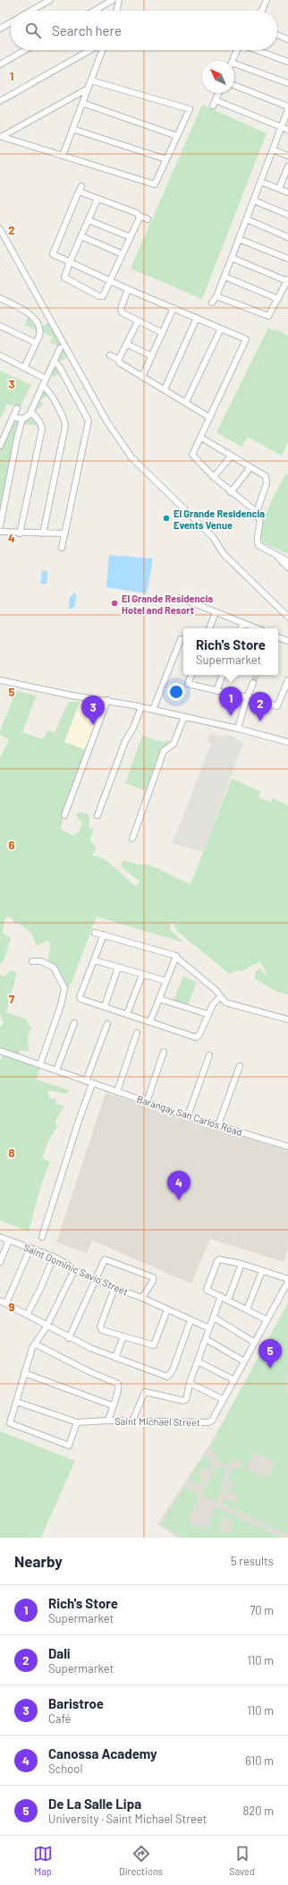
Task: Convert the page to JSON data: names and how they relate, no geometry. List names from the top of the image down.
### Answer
{
  "streets": {
    "street": ["Barangay San Carlos Road", "Saint Dominic Savio Street", "Saint Michael Street"]
  },
  "places": ["El Grande Residencia Events Venue", "El Grande Residencia Hotel and Resort"],
  "north": "top left",
  "page": {
    "search": "Search here",
    "popup": ["Rich's Store", "Supermarket"],
    "pins": [
      "1",
      "2",
      "3",
      "4",
      "5"
    ],
    "heading": ["Nearby", "5 results"],
    "list": [
      {
        "mark": "1",
        "name": "Rich's Store",
        "note": "Supermarket",
        "value": "70 m"
      },
      {
        "mark": "2",
        "name": "Dali",
        "note": "Supermarket",
        "value": "110 m"
      },
      {
        "mark": "3",
        "name": "Baristroe",
        "note": "Café",
        "value": "110 m"
      },
      {
        "mark": "4",
        "name": "Canossa Academy",
        "note": "School",
        "value": "610 m"
      },
      {
        "mark": "5",
        "name": "De La Salle Lipa",
        "note": "University · Saint Michael Street",
        "value": "820 m"
      }
    ],
    "nav": ["Map", "Directions", "Saved"]
  },
  "grid": {
    "rows": [
      "1",
      "2",
      "3",
      "4",
      "5",
      "6",
      "7",
      "8",
      "9"
    ]
  }
}
